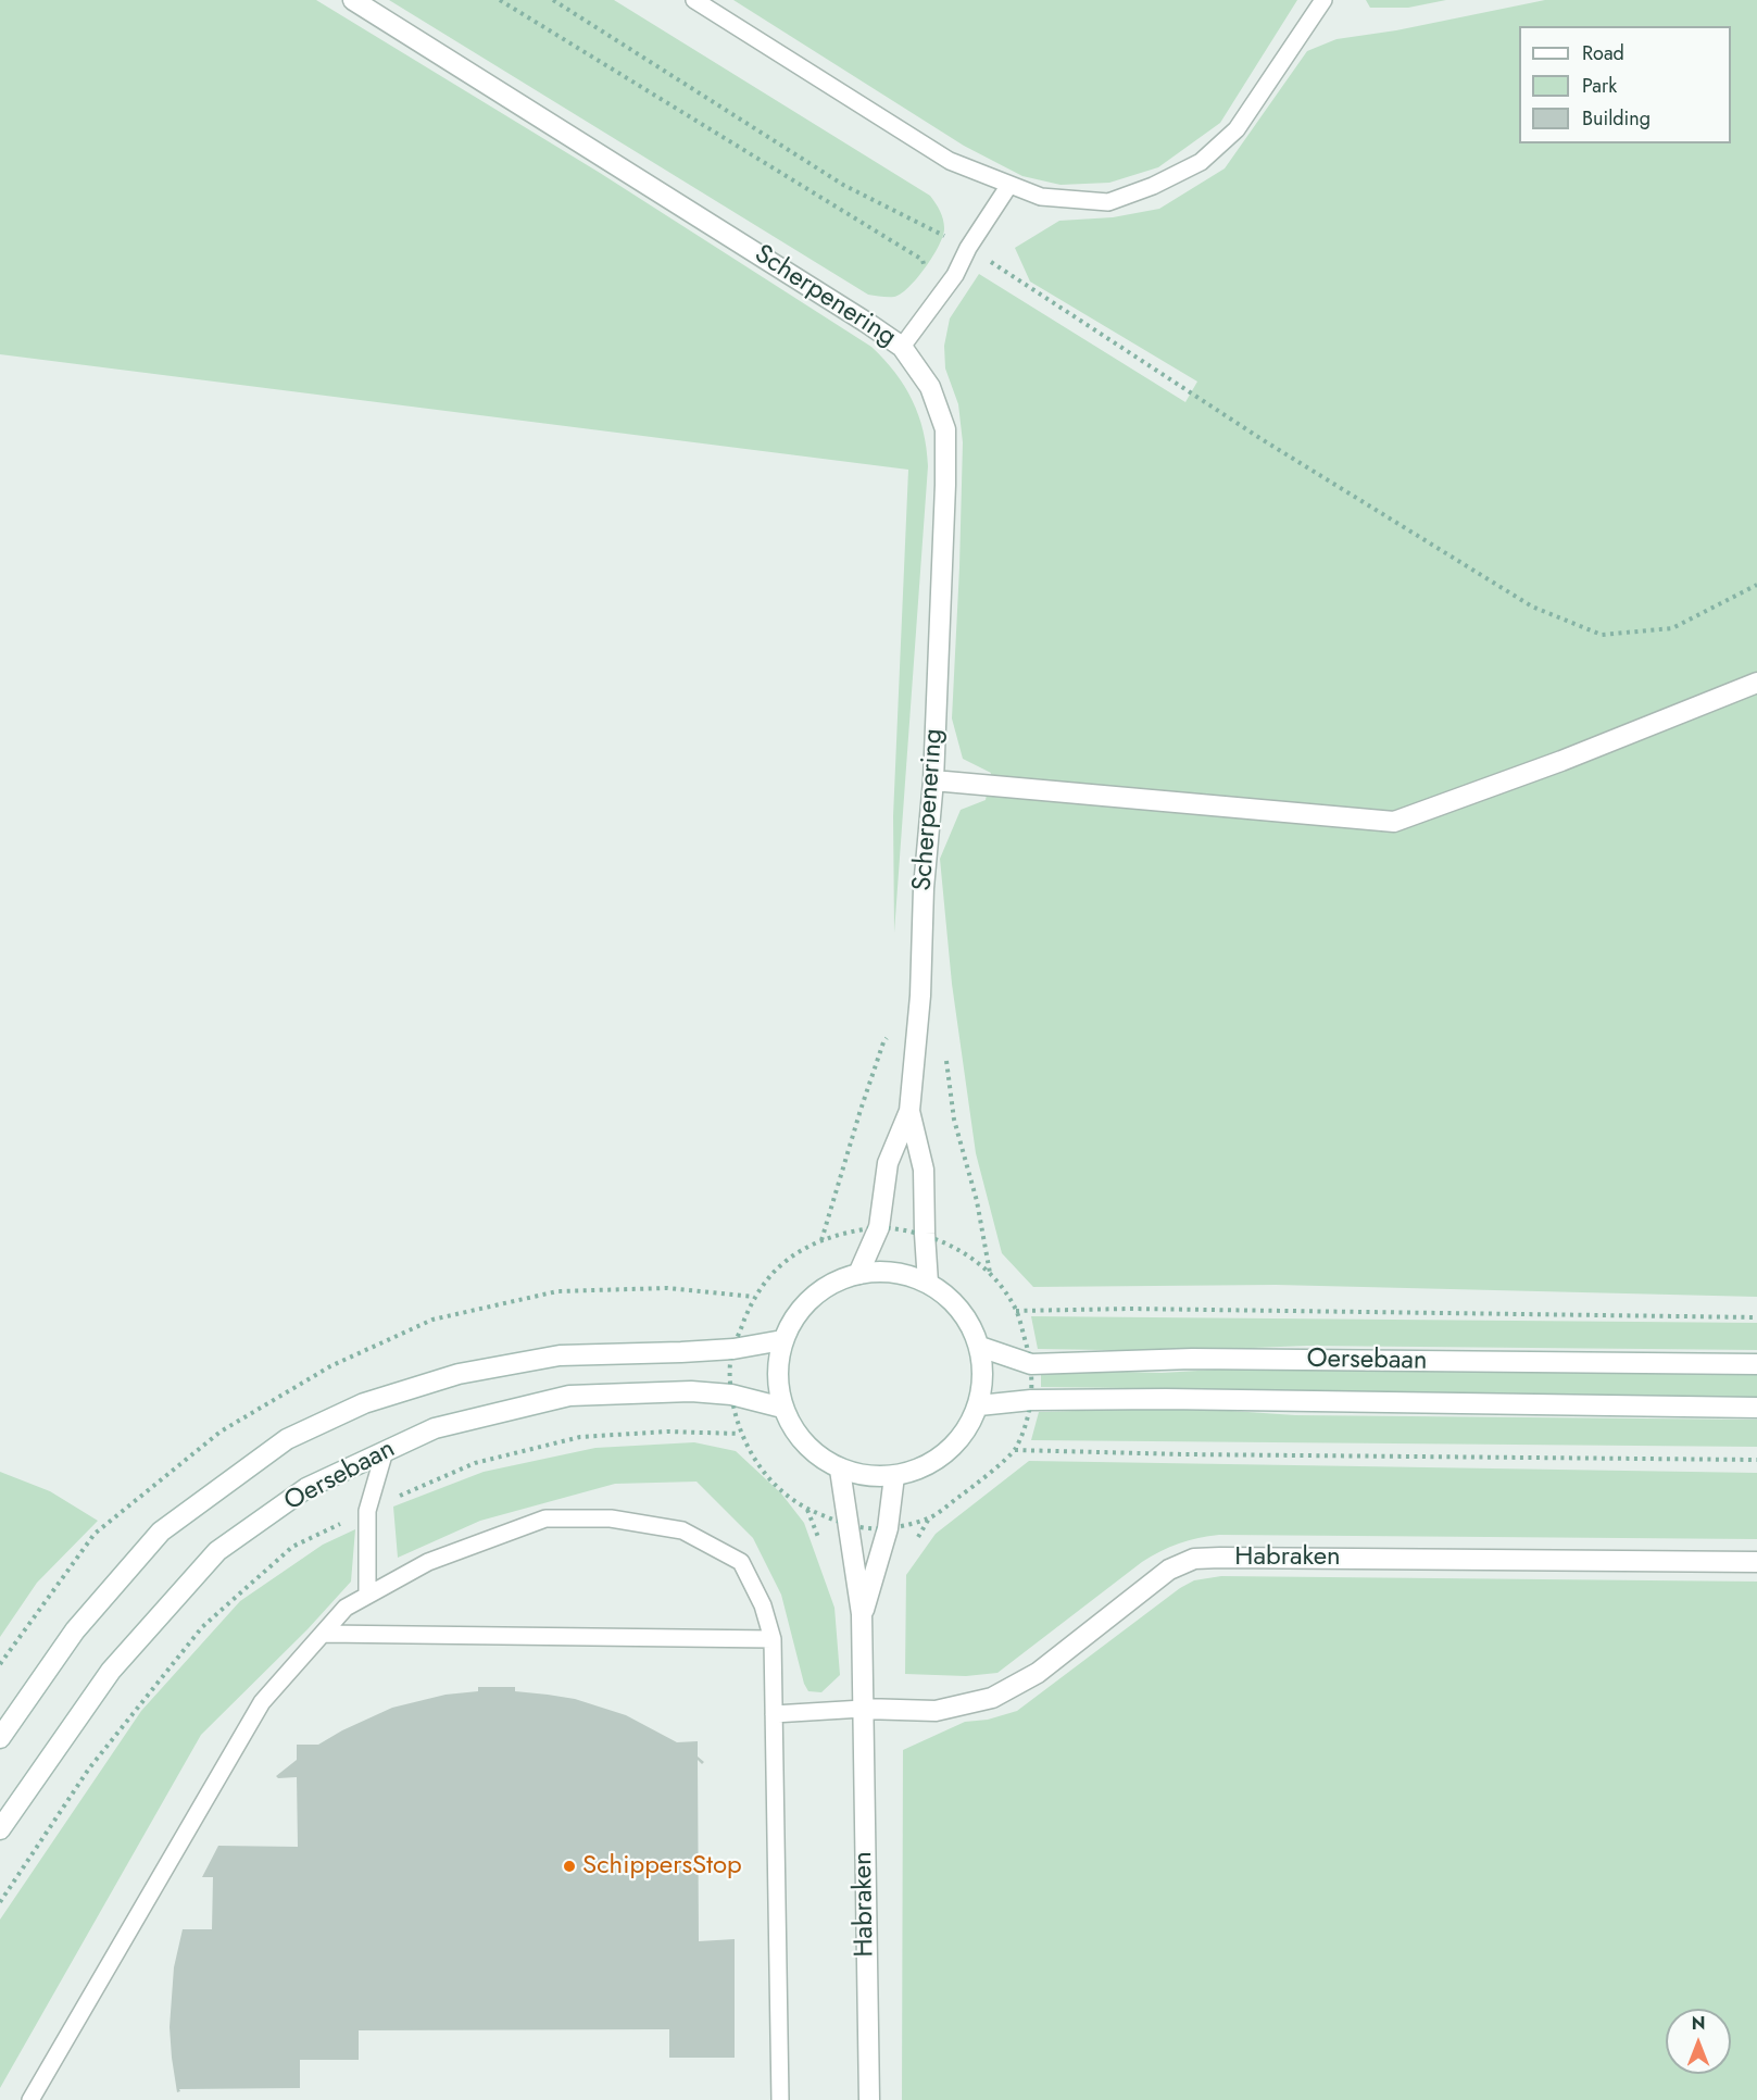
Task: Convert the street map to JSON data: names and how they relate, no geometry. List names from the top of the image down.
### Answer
{
  "streets": {
    "street": ["Scherpenering", "Oersebaan", "Habraken"]
  },
  "crossings": [
    ["Scherpenering", "Oersebaan"],
    ["Scherpenering", "Habraken"],
    ["Oersebaan", "Habraken"]
  ],
  "places": ["SchippersStop"],
  "legend": ["Road", "Park", "Building"],
  "north": "top"
}
